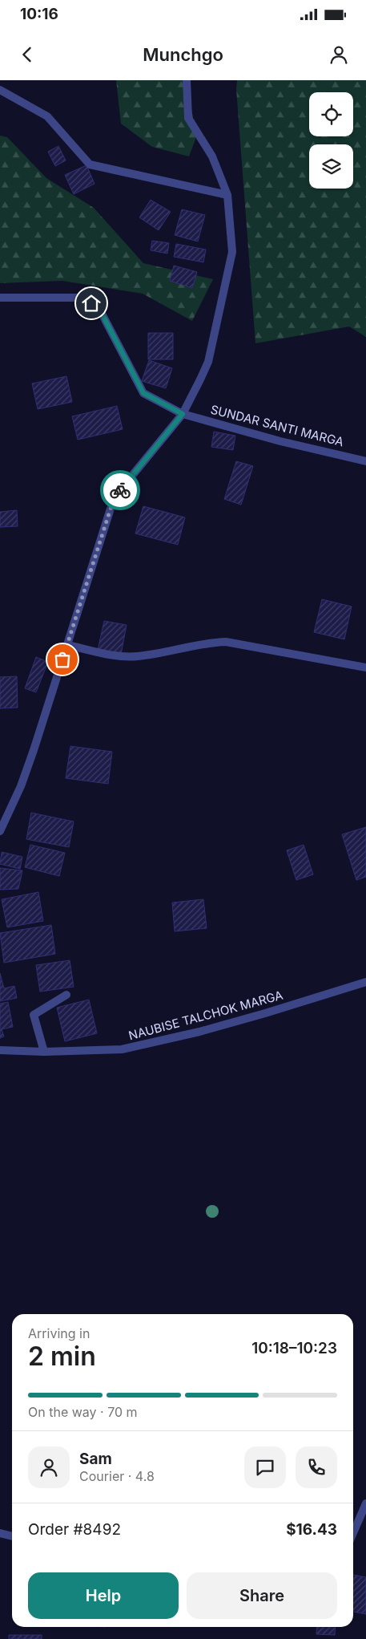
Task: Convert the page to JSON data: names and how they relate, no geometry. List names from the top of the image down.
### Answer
{
  "streets": {
    "street": ["SUNDAR SANTI MARGA", "NAUBISE TALCHOK MARGA"]
  },
  "page": {
    "status": "10:16",
    "header": "Munchgo",
    "heading": ["2 min", "Arriving in", "10:18–10:23"],
    "panel": [
      "Sam",
      "Courier · 4.8",
      "Order #8492",
      "$16.43"
    ],
    "bar": "On the way · 70 m",
    "buttons": ["Help", "Share"]
  }
}
